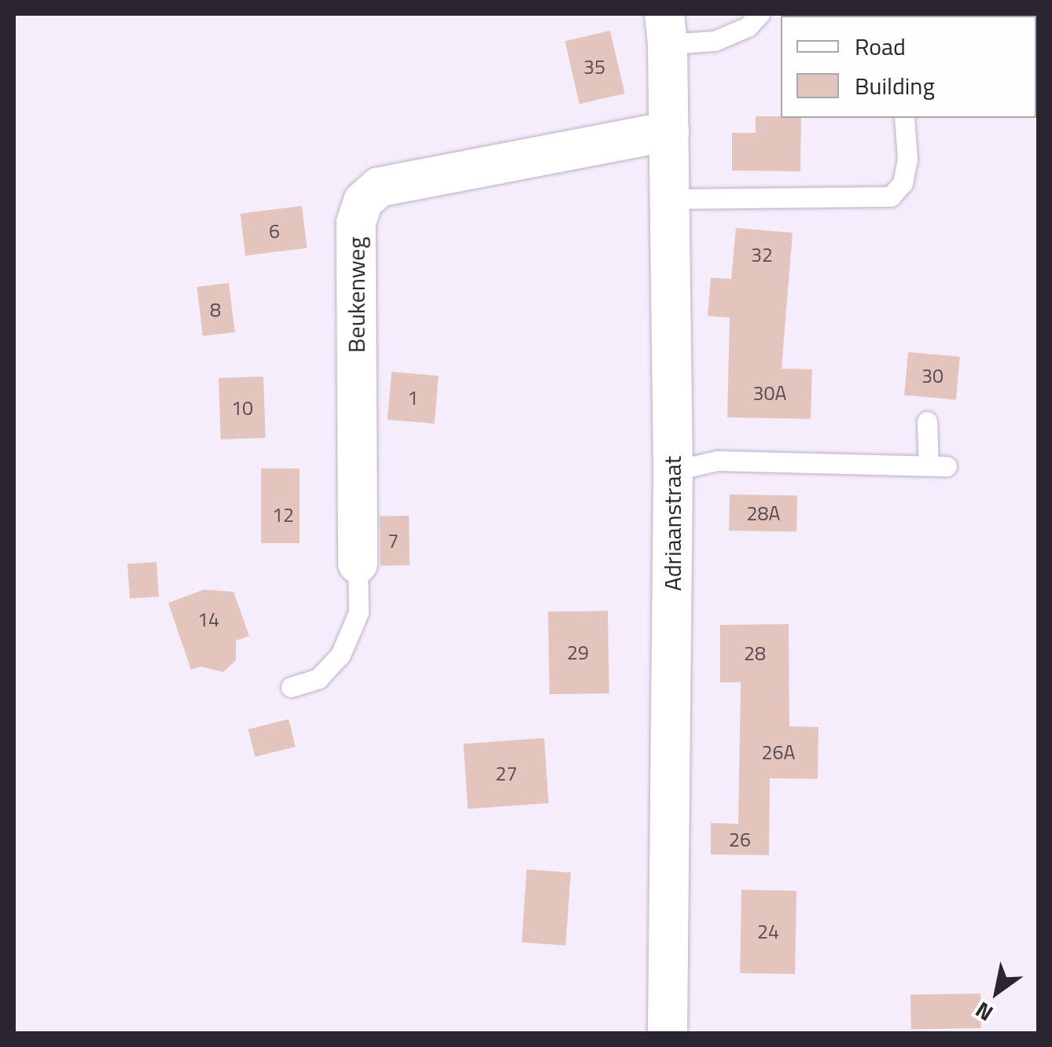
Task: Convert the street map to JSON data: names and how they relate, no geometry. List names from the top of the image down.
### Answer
{
  "streets": {
    "street": ["Beukenweg", "Adriaanstraat"]
  },
  "crossings": [
    ["Beukenweg", "Adriaanstraat"]
  ],
  "house_numbers": [
    "35",
    "6",
    "32",
    "8",
    "30",
    "30A",
    "1",
    "10",
    "28A",
    "12",
    "7",
    "14",
    "29",
    "28",
    "26A",
    "27",
    "26",
    "24"
  ],
  "legend": ["Road", "Building"],
  "north": "bottom left"
}
